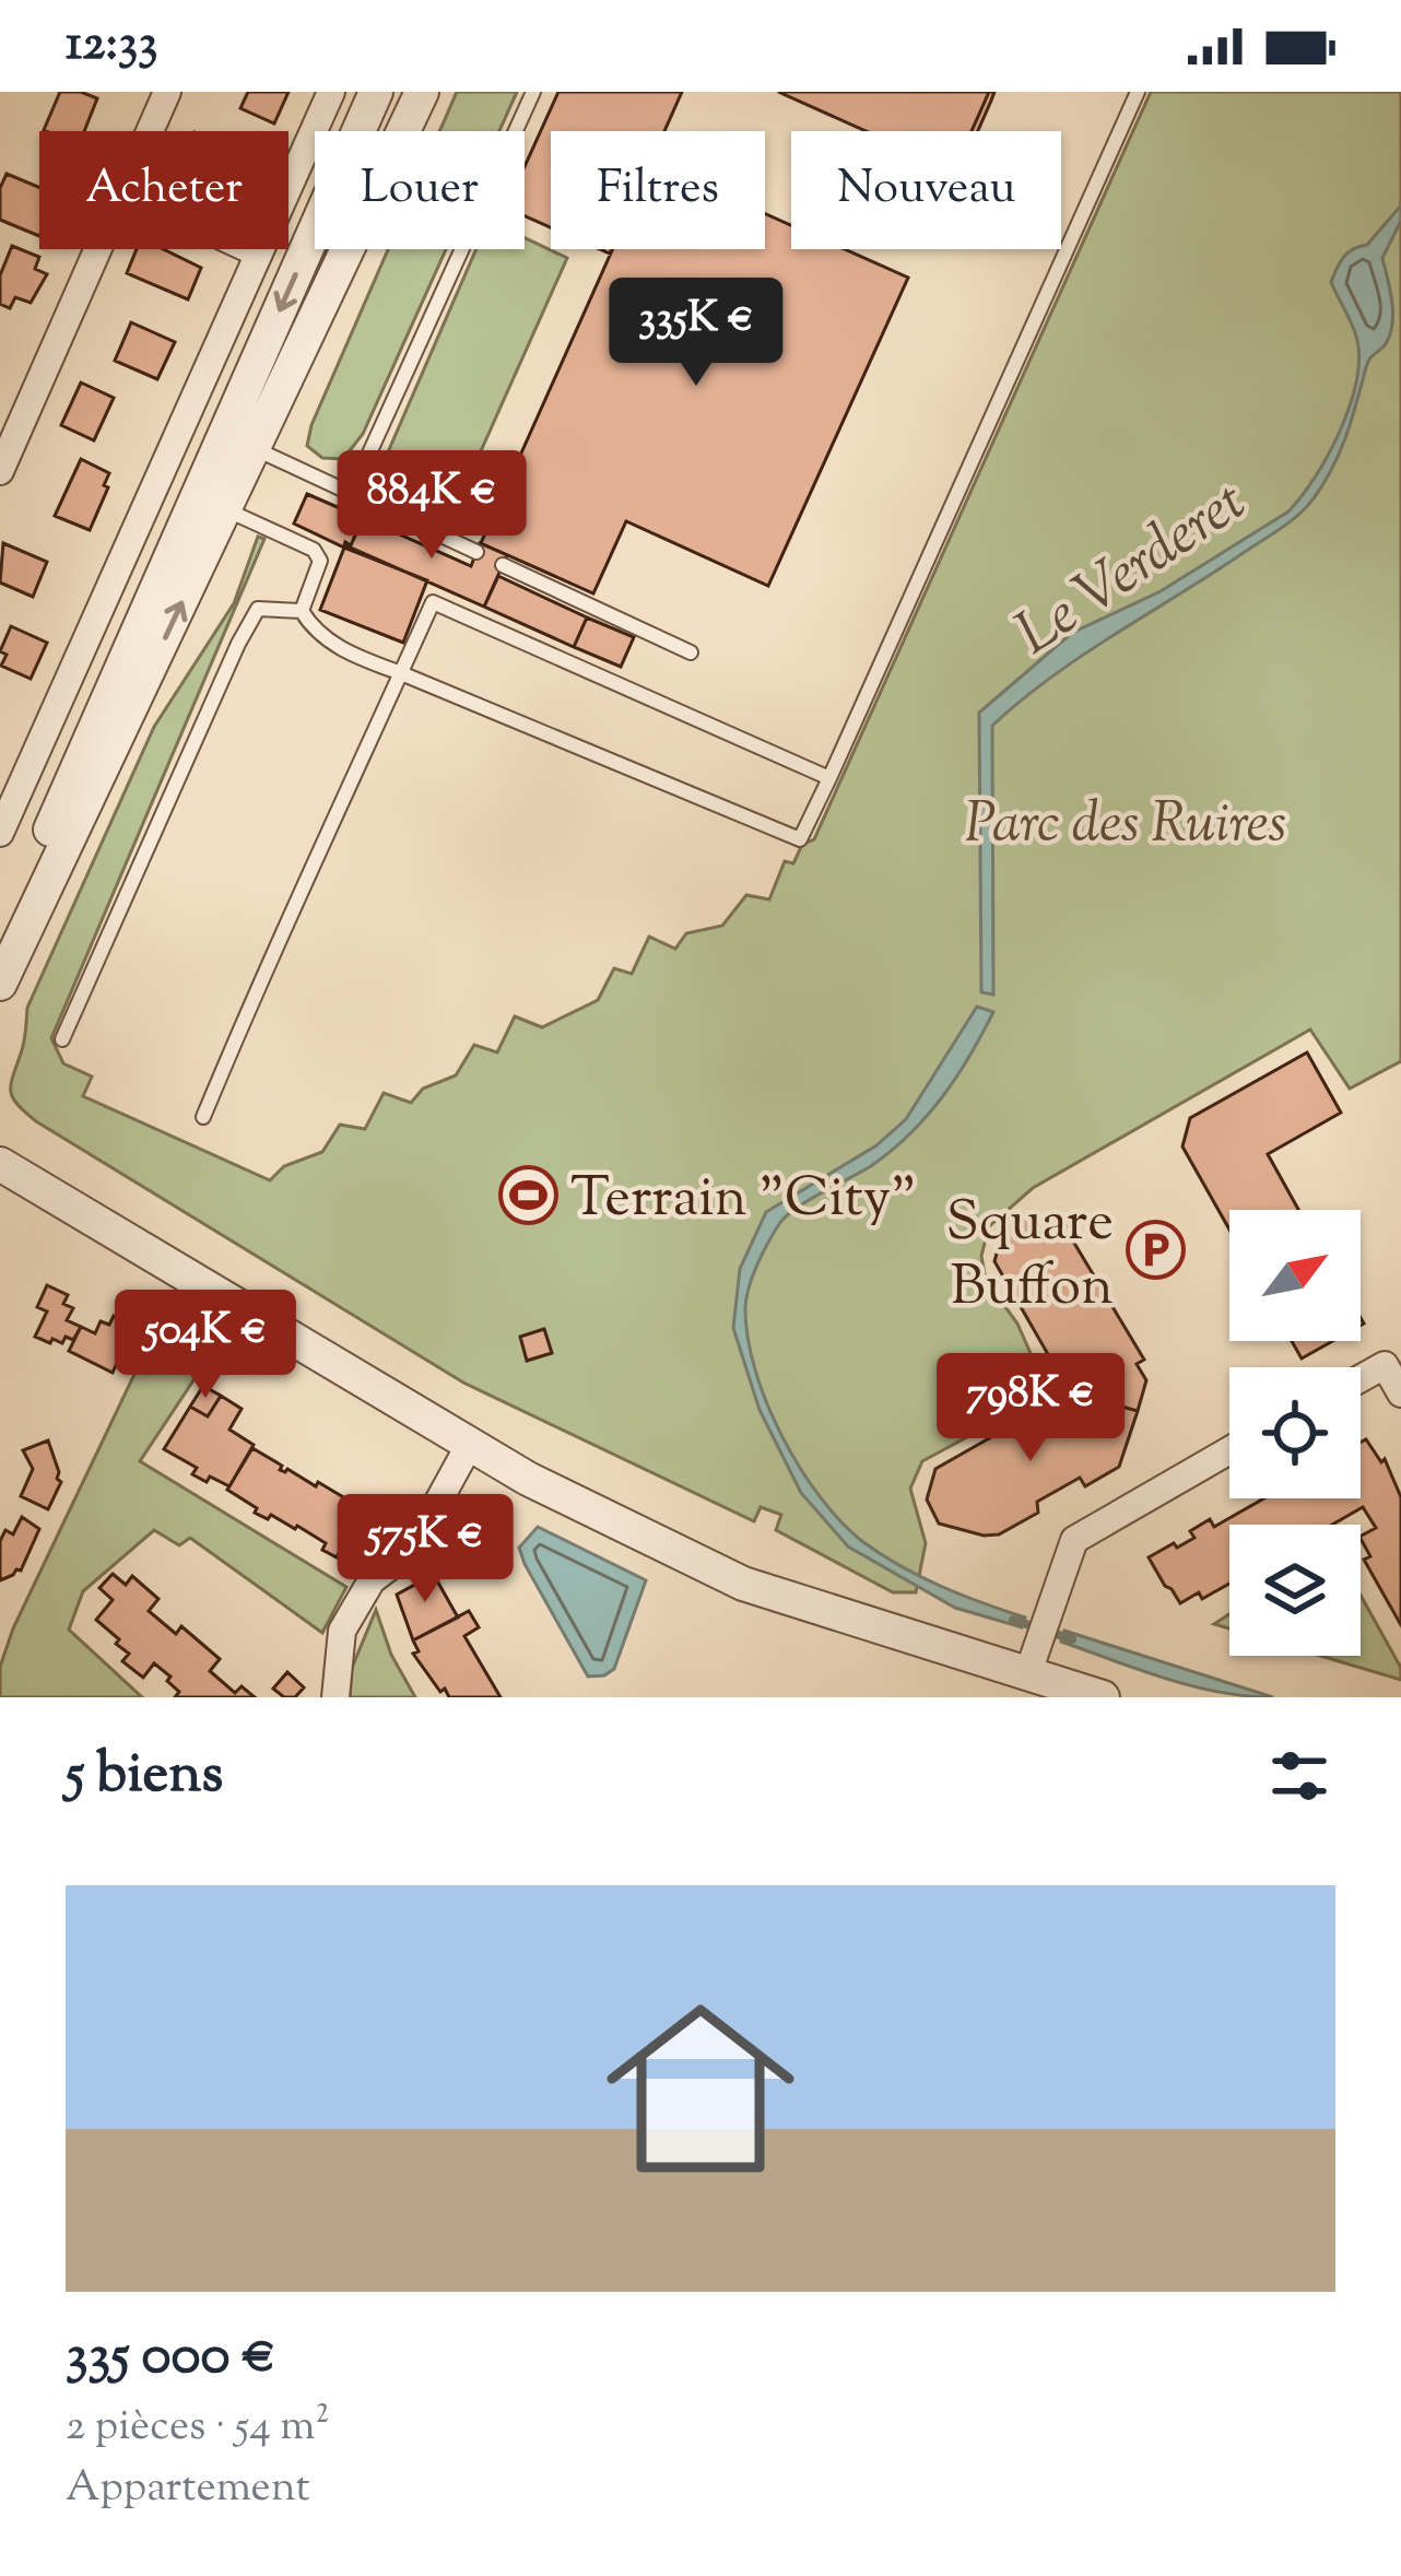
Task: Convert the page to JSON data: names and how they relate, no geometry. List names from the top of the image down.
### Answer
{
  "water": ["Le Verderet"],
  "parks": ["Parc des Ruires"],
  "places": {
    "sports": ["Terrain \"City\""],
    "parking": ["Square Buffon"]
  },
  "north": "top right",
  "page": {
    "status": "12:33",
    "chip": [
      "Acheter",
      "Louer",
      "Filtres",
      "Nouveau"
    ],
    "price": [
      "335K €",
      "884K €",
      "504K €",
      "798K €",
      "575K €"
    ],
    "heading": "5 biens",
    "list": [
      {
        "name": "335 000 €",
        "note": "2 pièces · 54 m² · Appartement"
      }
    ]
  }
}
